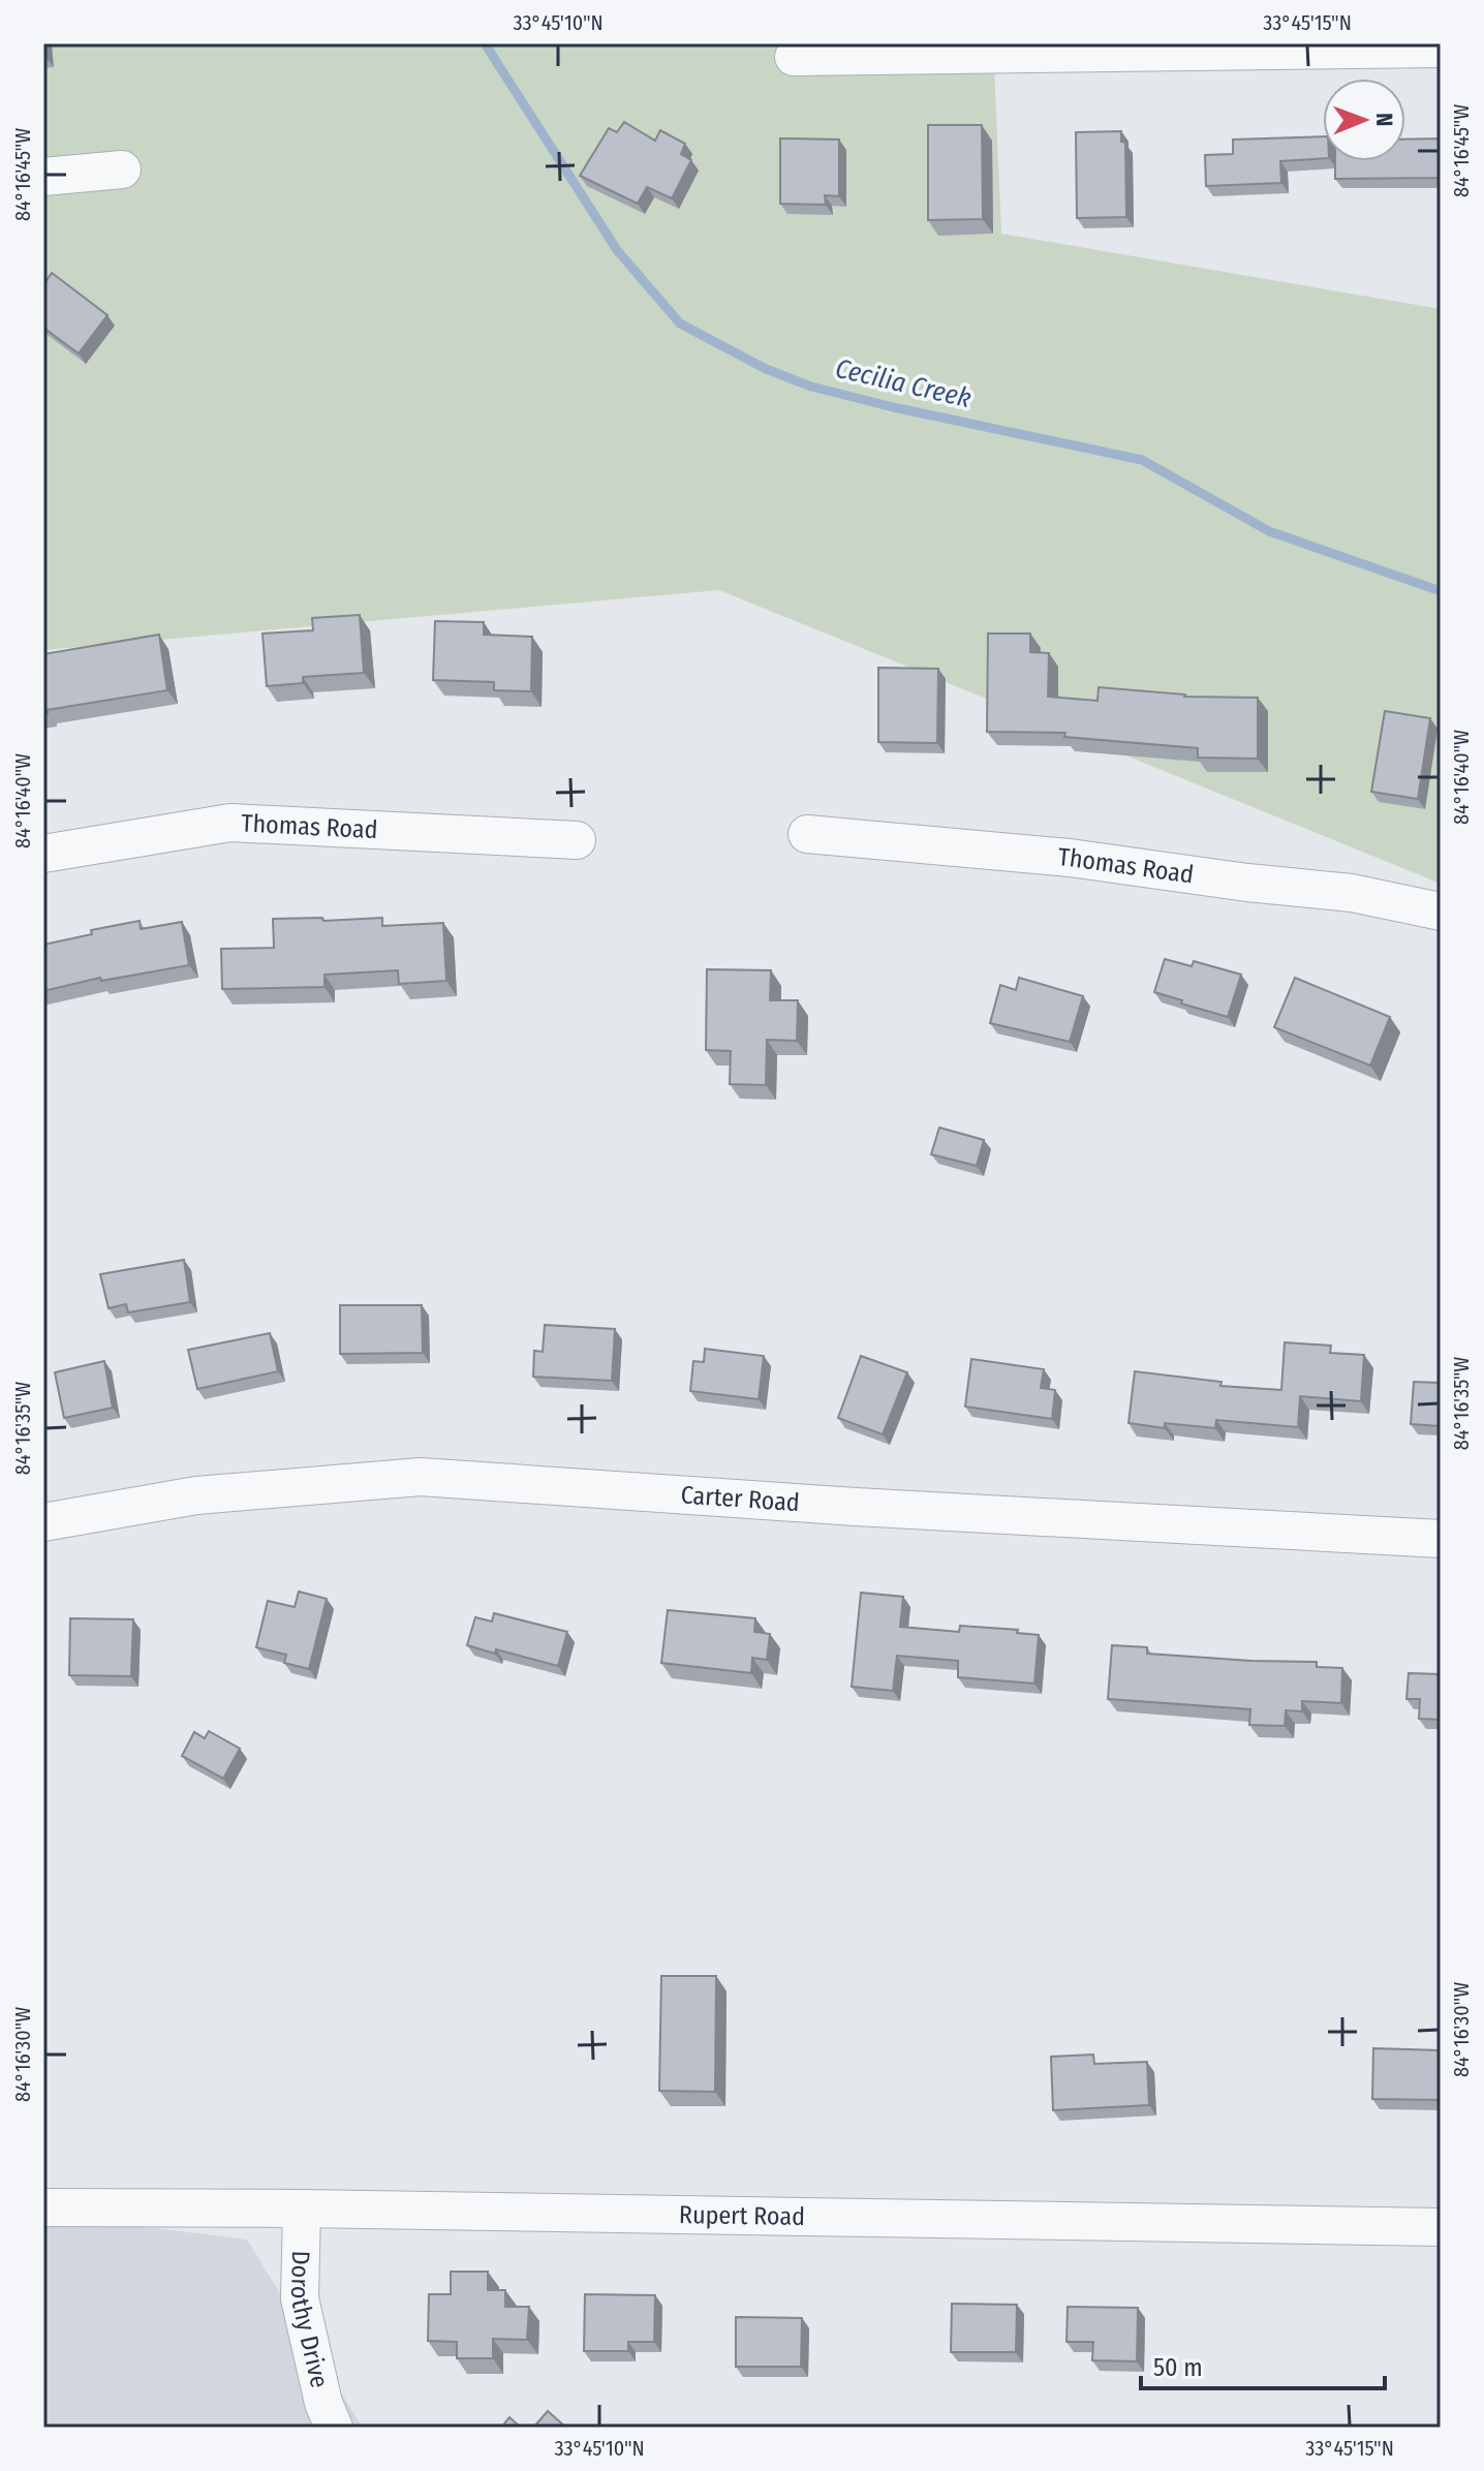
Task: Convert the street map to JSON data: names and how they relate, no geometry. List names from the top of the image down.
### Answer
{
  "streets": {
    "street": [
      "Thomas Road",
      "Carter Road",
      "Rupert Road",
      "Dorothy Drive"
    ]
  },
  "crossings": [
    ["Rupert Road", "Dorothy Drive"]
  ],
  "water": ["Cecilia Creek"],
  "scale_bar": "50 m",
  "north": "right",
  "coordinates": [
    "33°45'10\"N",
    "33°45'15\"N",
    "84°16'45\"W",
    "84°16'40\"W",
    "84°16'35\"W",
    "84°16'30\"W"
  ]
}
